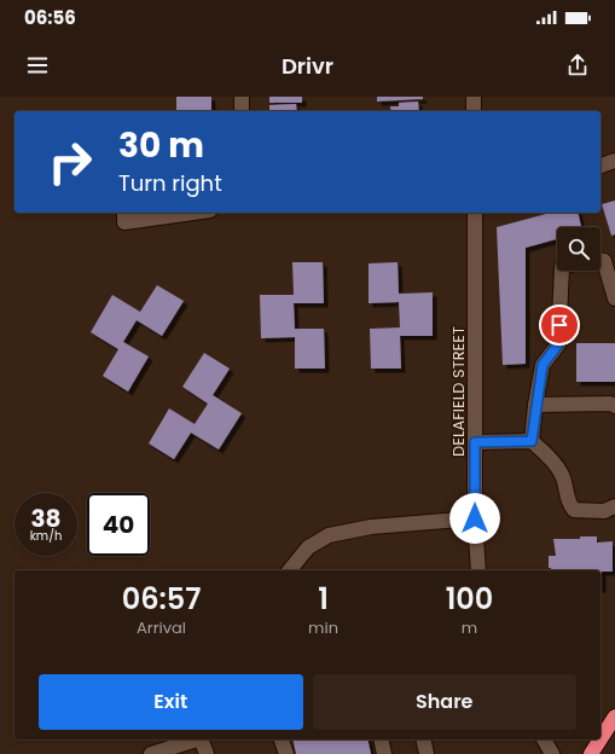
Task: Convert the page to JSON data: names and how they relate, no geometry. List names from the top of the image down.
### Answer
{
  "streets": {
    "street": ["DELAFIELD STREET"]
  },
  "page": {
    "status": "06:56",
    "header": "Drivr",
    "turn": ["30 m", "Turn right"],
    "speed": "38 km/h",
    "limit": "40",
    "eta": [
      "06:57",
      "Arrival",
      "1",
      "min",
      "100",
      "m"
    ],
    "buttons": ["Exit", "Share"]
  }
}
